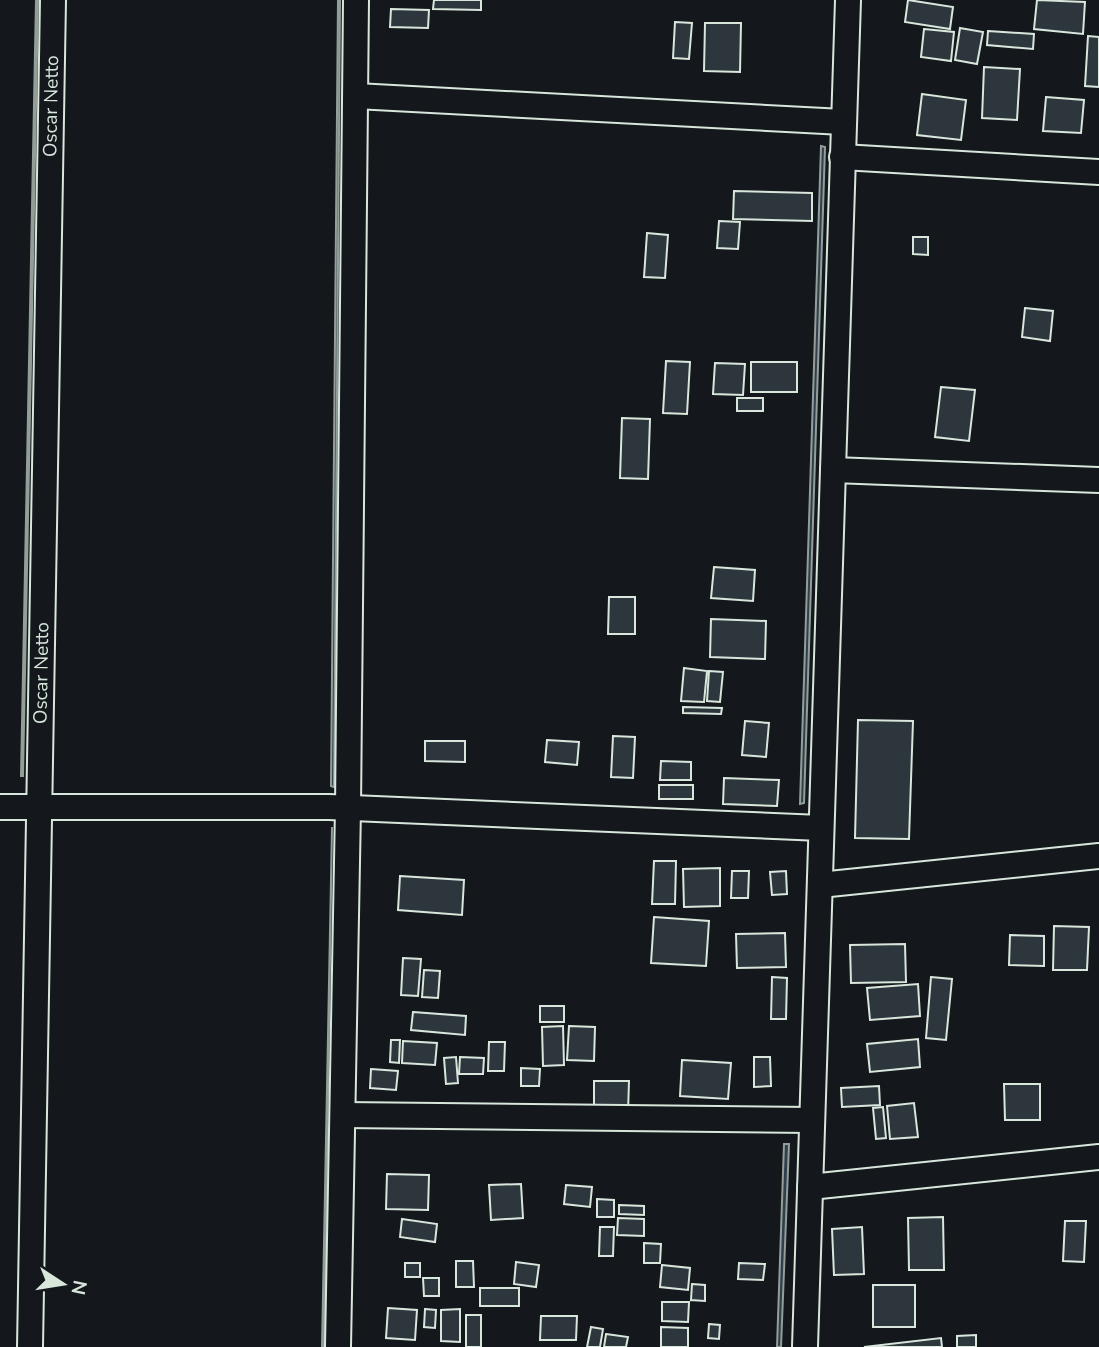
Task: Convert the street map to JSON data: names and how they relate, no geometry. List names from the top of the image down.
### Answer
{
  "streets": {
    "street": ["Oscar Netto"]
  },
  "north": "right"
}
